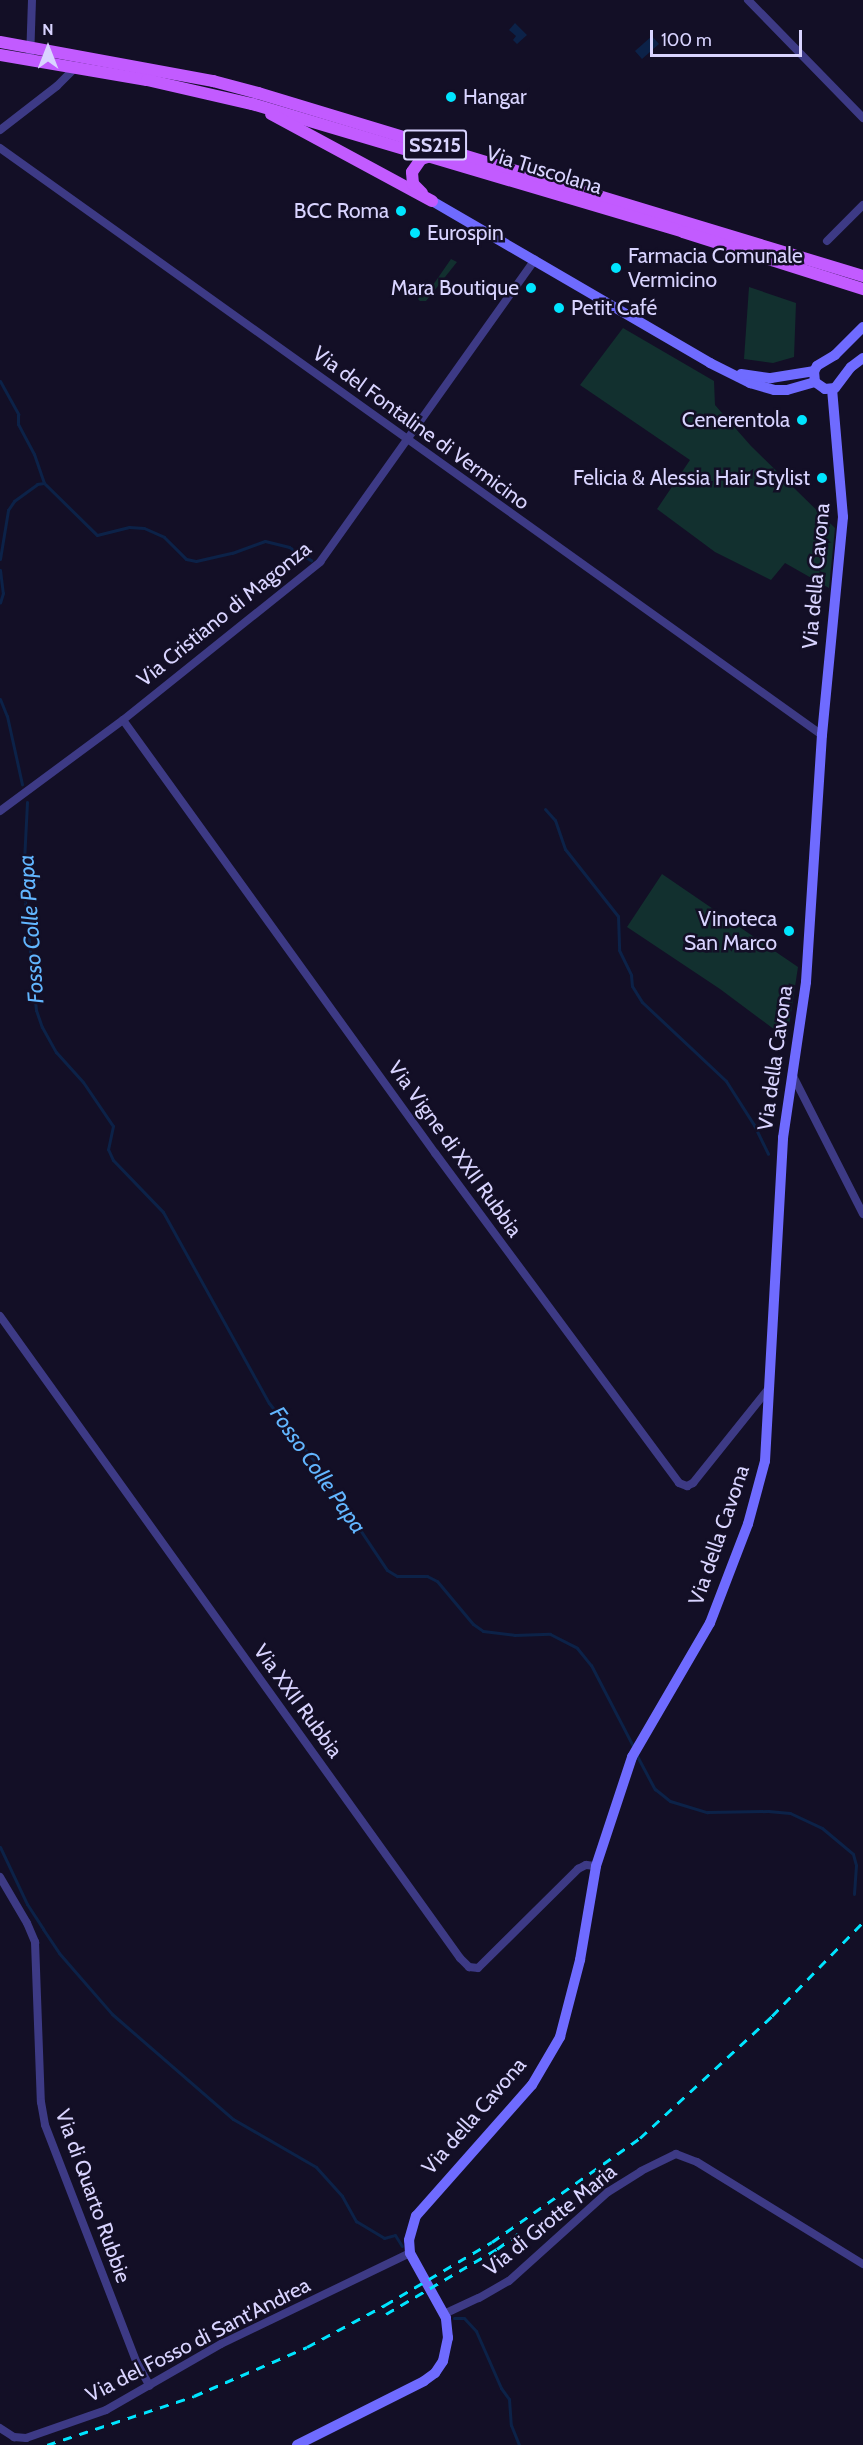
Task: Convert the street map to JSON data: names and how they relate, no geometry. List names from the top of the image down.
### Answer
{
  "streets": {
    "main road": ["SS215", "Via Tuscolana", "Via della Cavona"],
    "street": [
      "Via del Fontaline di Vermicino",
      "Via Cristiano di Magonza",
      "Via Vigne di XXII Rubbia",
      "Via XXII Rubbia",
      "Via di Quarto Rubbie",
      "Via di Grotte Maria",
      "Via del Fosso di Sant'Andrea"
    ]
  },
  "crossings": [
    ["Via del Fontaline di Vermicino", "Via della Cavona"],
    ["Via del Fontaline di Vermicino", "Via Cristiano di Magonza"],
    ["Via della Cavona", "Via Vigne di XXII Rubbia"],
    ["Via della Cavona", "Via XXII Rubbia"],
    ["Via della Cavona", "Via del Fosso di Sant'Andrea"],
    ["Via Cristiano di Magonza", "Via Vigne di XXII Rubbia"],
    ["Via di Quarto Rubbie", "Via del Fosso di Sant'Andrea"]
  ],
  "water": ["Fosso Colle Papa"],
  "places": [
    "Hangar",
    "BCC Roma",
    "Eurospin",
    "Farmacia Comunale Vermicino",
    "Mara Boutique",
    "Petit Café",
    "Cenerentola",
    "Felicia & Alessia Hair Stylist",
    "Vinoteca San Marco"
  ],
  "scale_bar": "100 m",
  "north": "top"
}
